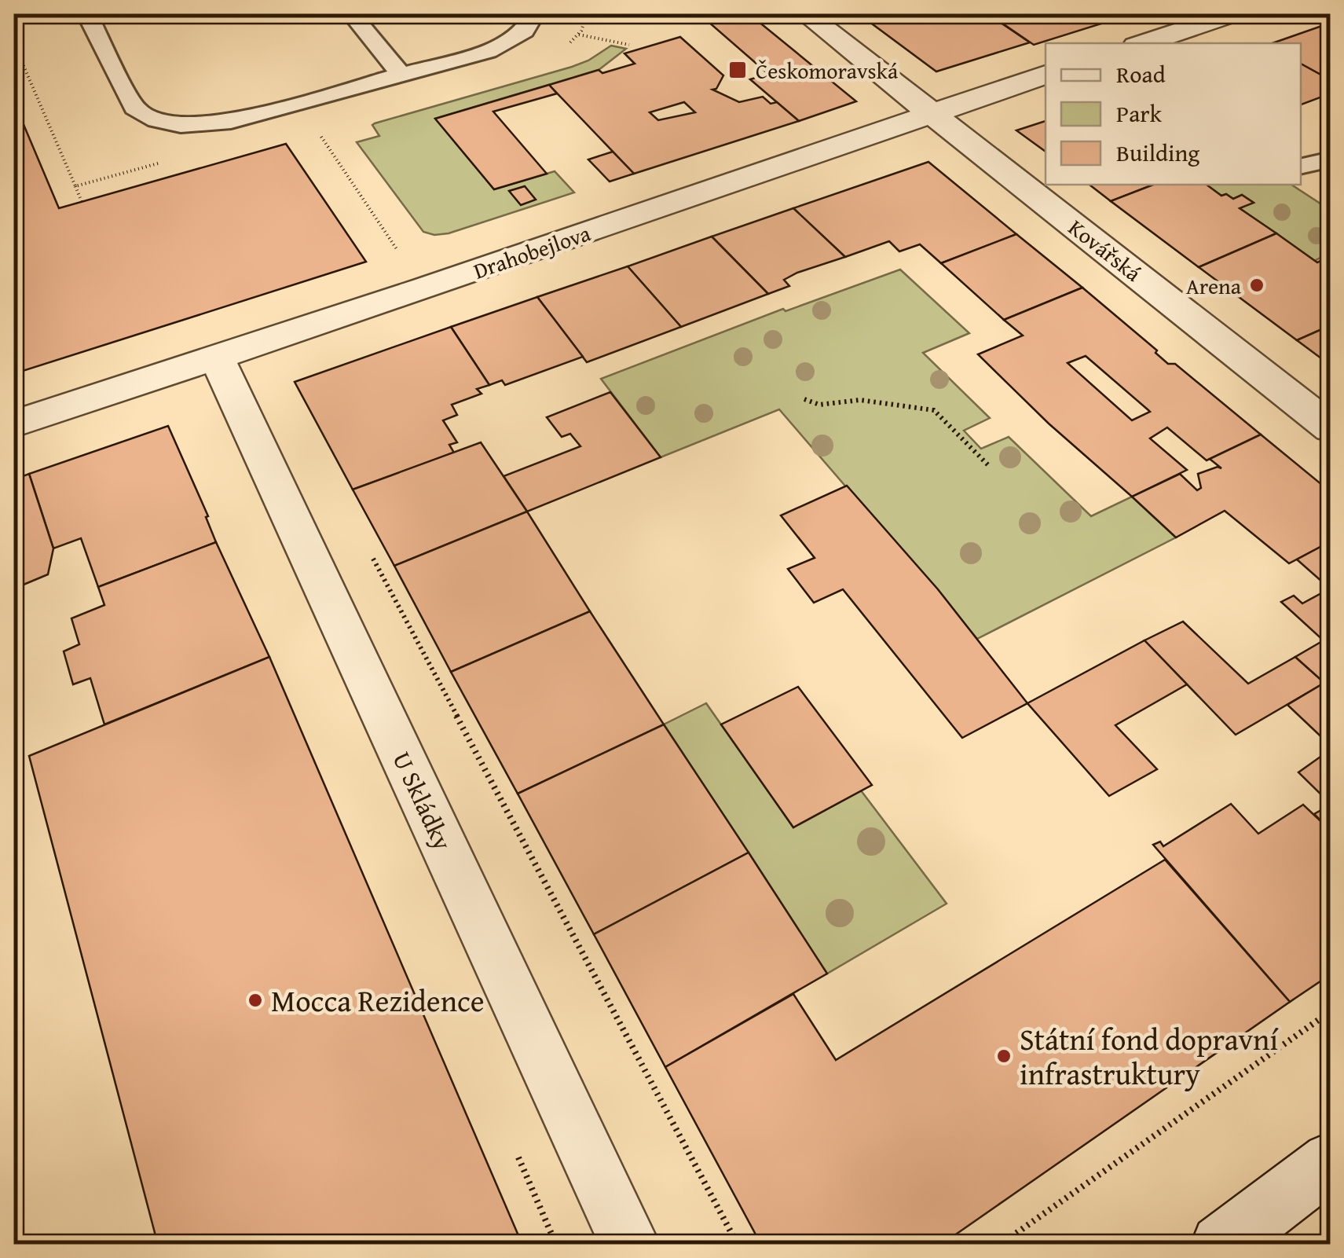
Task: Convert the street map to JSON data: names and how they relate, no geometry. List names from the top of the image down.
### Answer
{
  "streets": {
    "street": ["Kovářská", "Drahobejlova", "U Skládky"]
  },
  "crossings": [
    ["Kovářská", "Drahobejlova"],
    ["Drahobejlova", "U Skládky"]
  ],
  "places": {
    "transit": ["Českomoravská"],
    "other": ["Arena", "Mocca Rezidence", "Státní fond dopravní infrastruktury"]
  },
  "legend": ["Road", "Park", "Building"]
}
